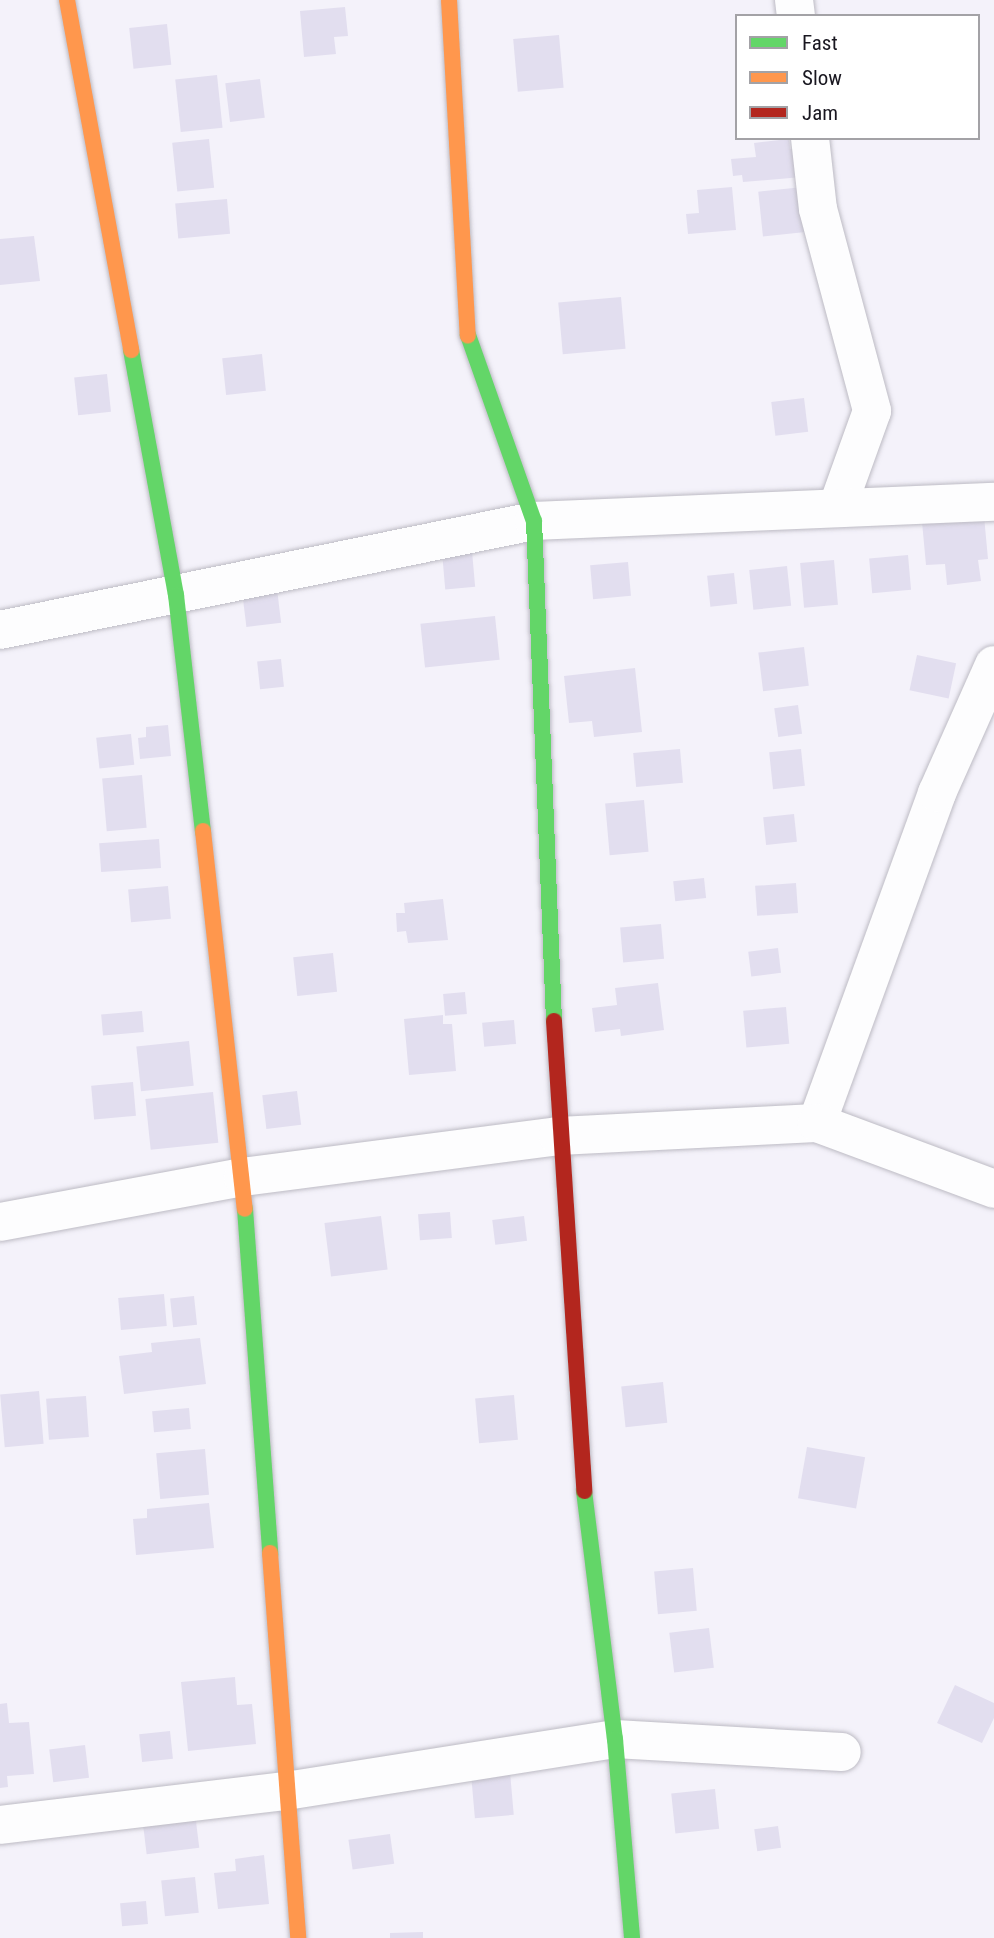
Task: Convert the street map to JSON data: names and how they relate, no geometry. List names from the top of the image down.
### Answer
{
  "legend": ["Fast", "Slow", "Jam"]
}
